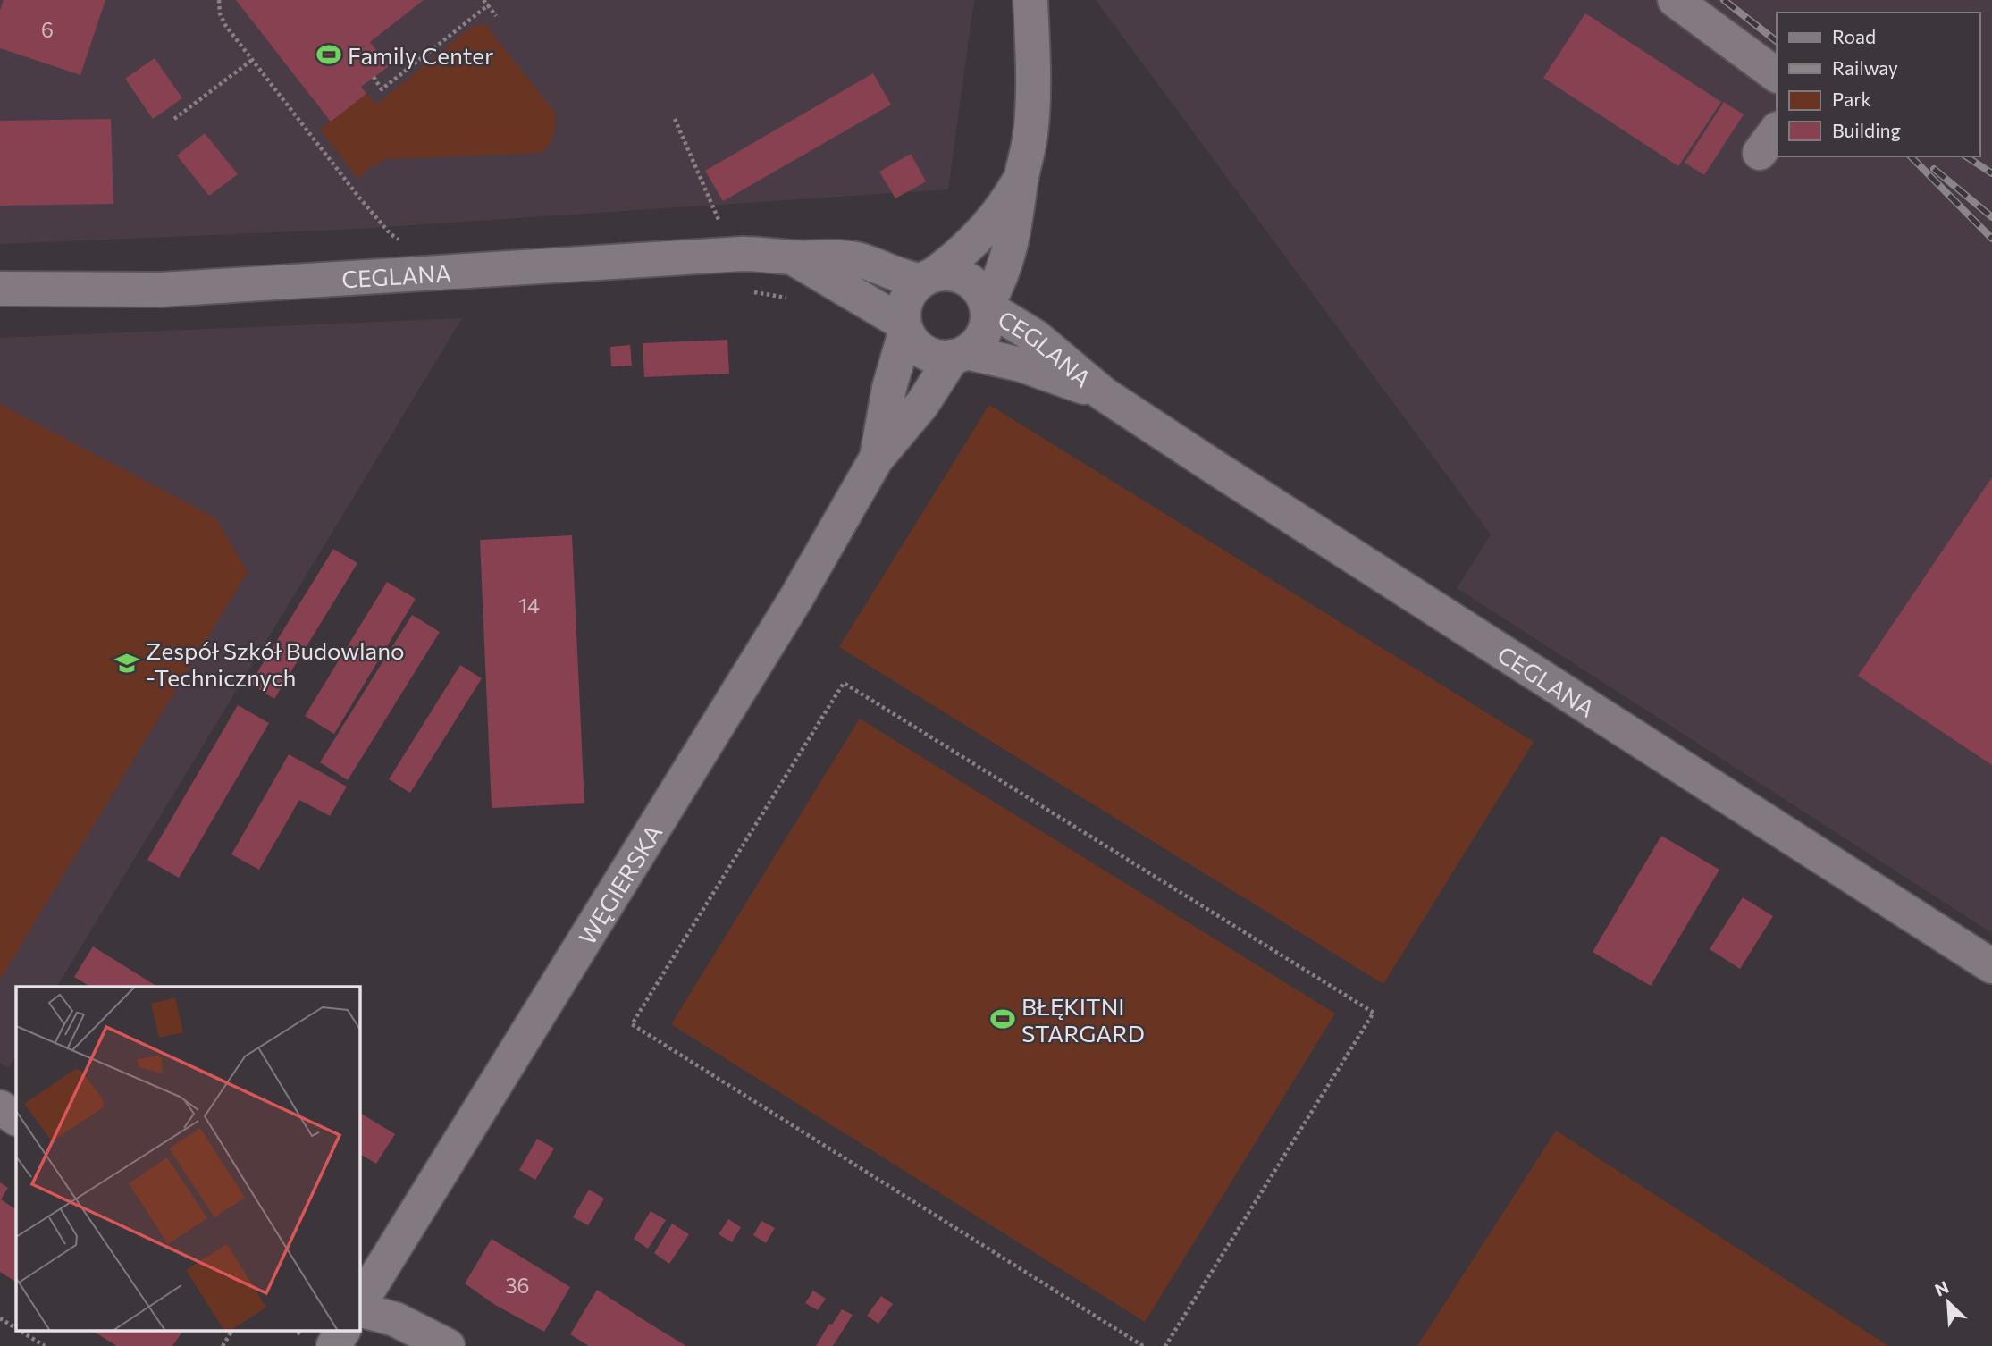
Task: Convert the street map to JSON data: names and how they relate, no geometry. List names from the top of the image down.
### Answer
{
  "streets": {
    "street": ["CEGLANA", "WĘGIERSKA"]
  },
  "crossings": [
    ["CEGLANA", "WĘGIERSKA"]
  ],
  "places": {
    "sports": ["Family Center", "BŁĘKITNI STARGARD"],
    "school or university": ["Zespół Szkół Budowlano -Technicznych"]
  },
  "house_numbers": ["6", "14", "36"],
  "legend": [
    "Road",
    "Railway",
    "Park",
    "Building"
  ],
  "north": "top left"
}
